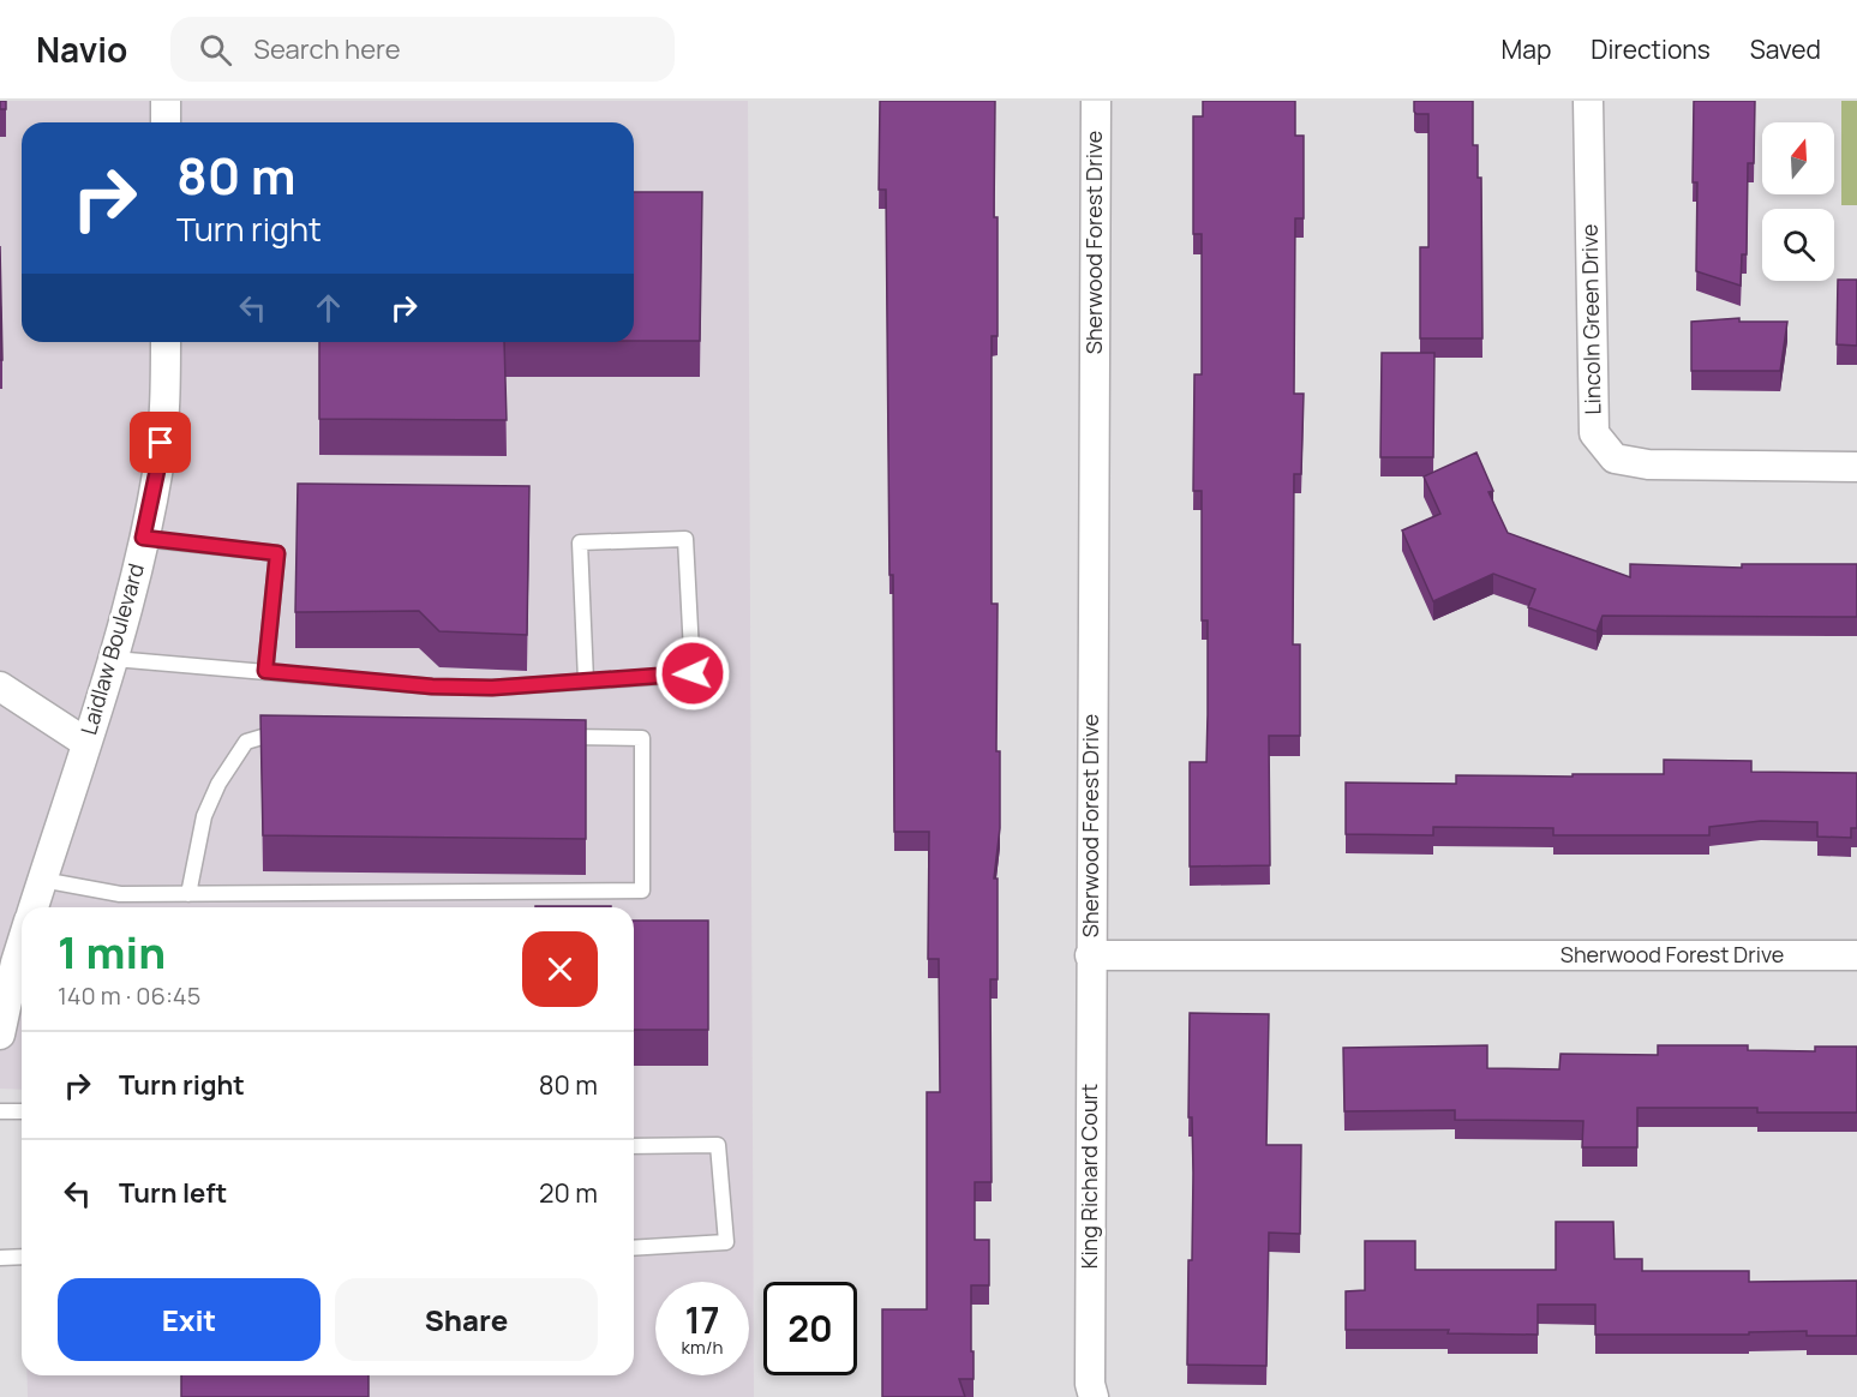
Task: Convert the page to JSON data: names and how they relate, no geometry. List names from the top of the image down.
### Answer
{
  "streets": {
    "street": [
      "Sherwood Forest Drive",
      "Lincoln Green Drive",
      "Laidlaw Boulevard",
      "King Richard Court"
    ]
  },
  "crossings": [
    ["Sherwood Forest Drive", "King Richard Court"]
  ],
  "north": "top",
  "page": {
    "header": "Navio",
    "search": "Search here",
    "nav": ["Map", "Directions", "Saved"],
    "turn": ["80 m", "Turn right"],
    "heading": ["1 min", "140 m · 06:45"],
    "list": [
      {
        "name": "Turn right",
        "value": "80 m"
      },
      {
        "name": "Turn left",
        "value": "20 m"
      }
    ],
    "buttons": ["Exit", "Share"],
    "speed": "17 km/h",
    "limit": "20"
  }
}
